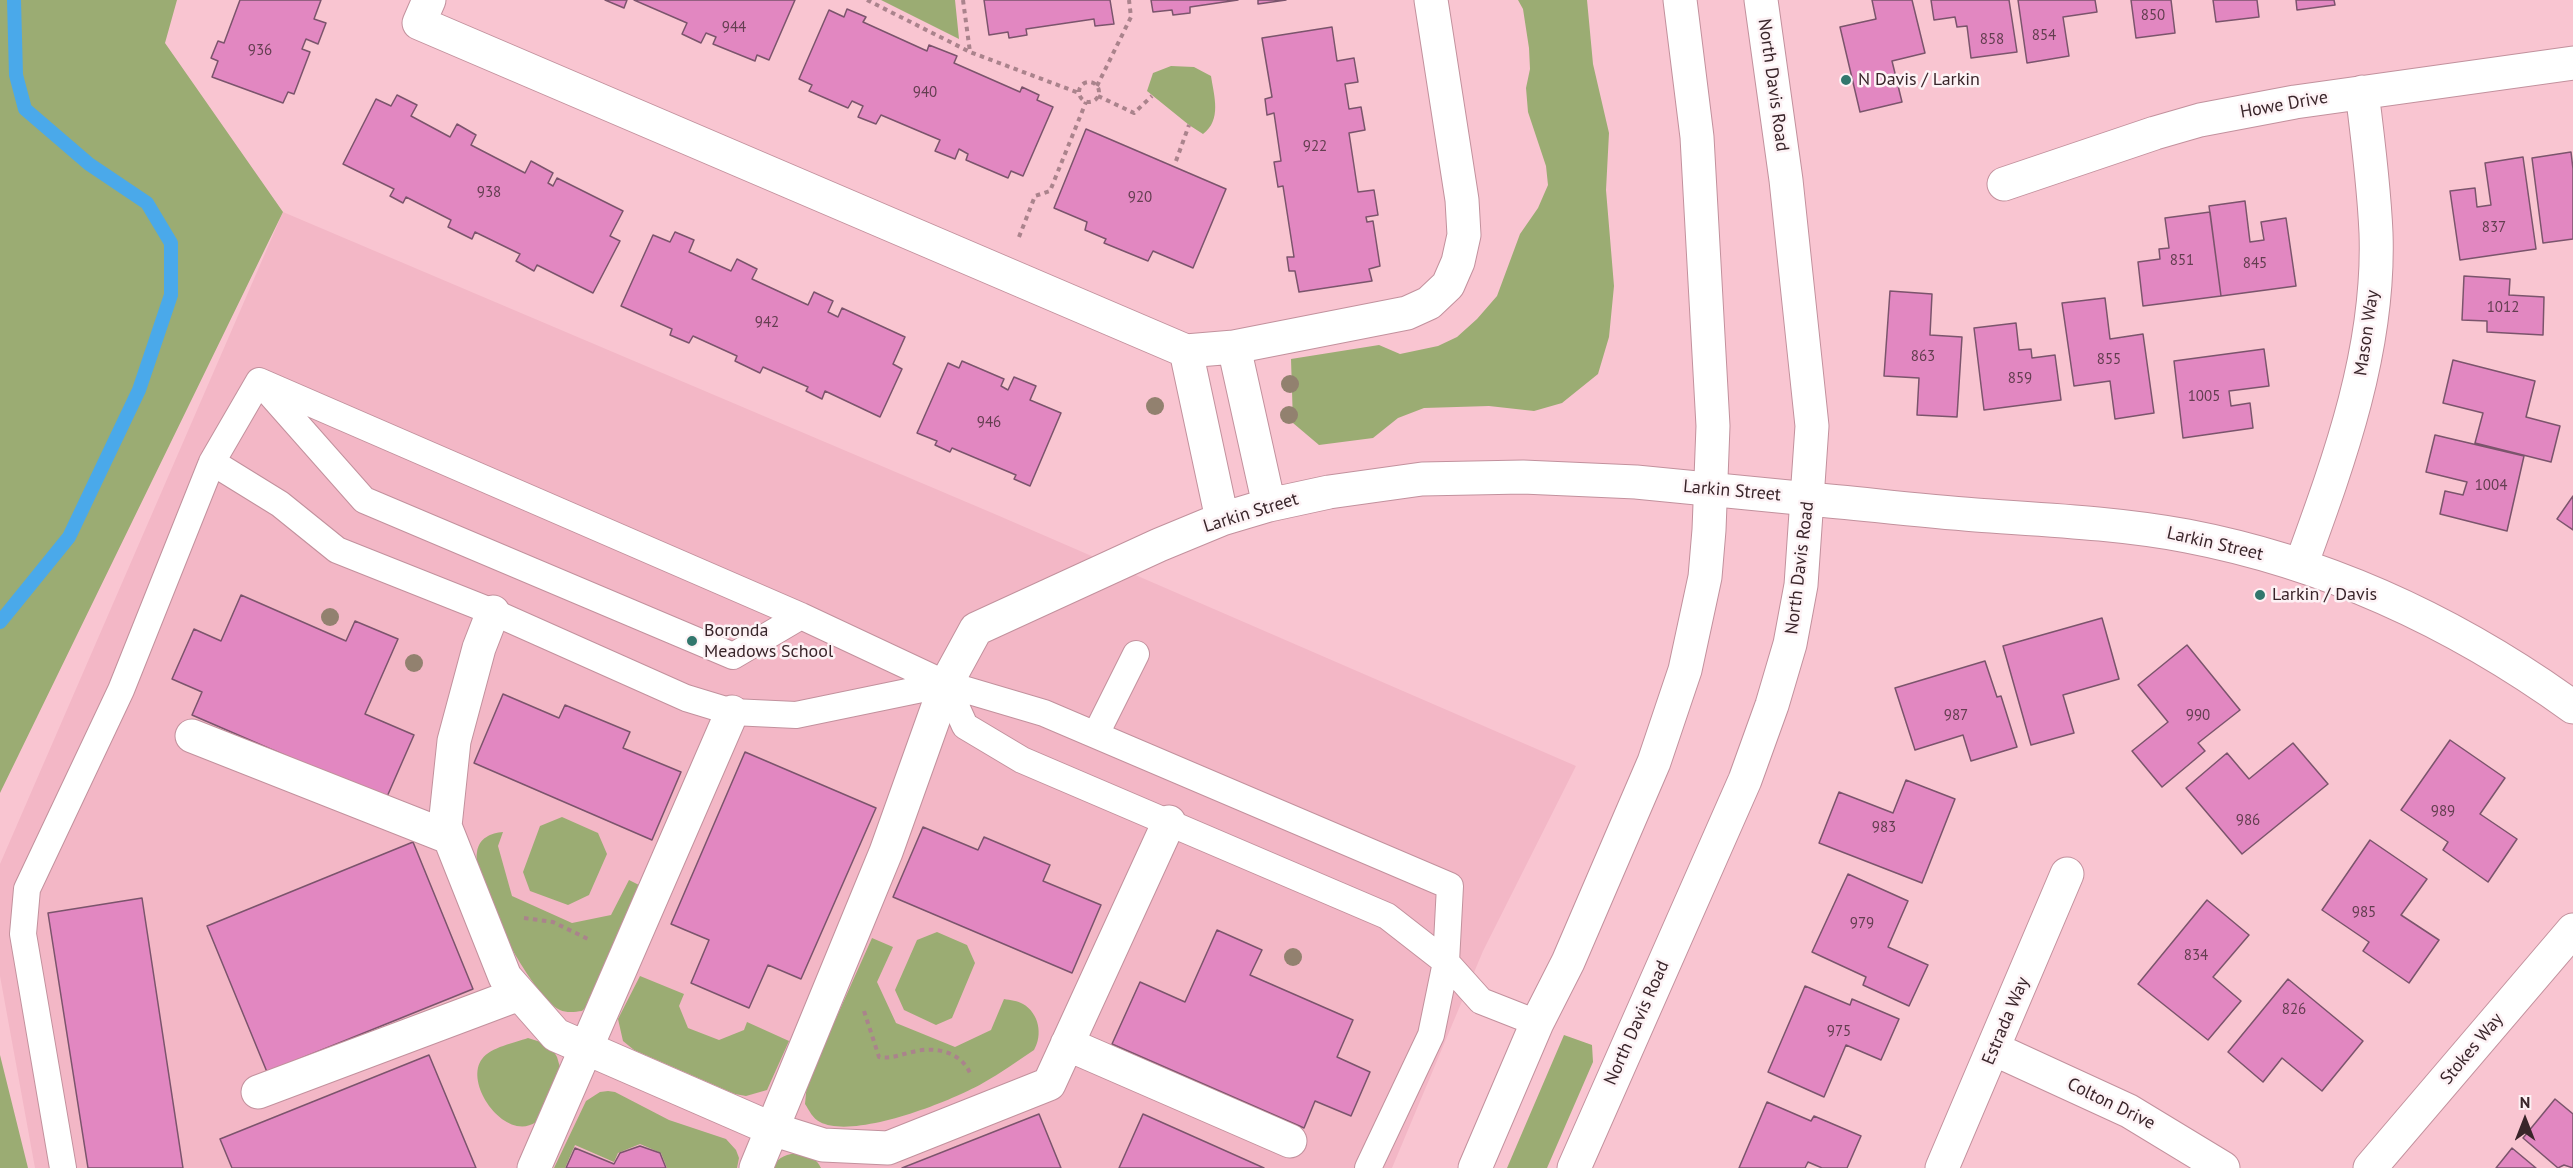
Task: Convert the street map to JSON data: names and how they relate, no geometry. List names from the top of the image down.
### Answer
{
  "streets": {
    "main road": [
      "North Davis Road",
      "Howe Drive",
      "Mason Way",
      "Larkin Street",
      "Estrada Way",
      "Stokes Way",
      "Colton Drive"
    ]
  },
  "crossings": [
    ["North Davis Road", "Larkin Street"],
    ["Howe Drive", "Mason Way"],
    ["Mason Way", "Larkin Street"],
    ["Estrada Way", "Colton Drive"]
  ],
  "places": ["N Davis / Larkin", "Larkin / Davis", "Boronda Meadows School"],
  "house_numbers": [
    "850",
    "944",
    "854",
    "858",
    "936",
    "940",
    "922",
    "938",
    "920",
    "837",
    "851",
    "845",
    "1012",
    "942",
    "863",
    "855",
    "859",
    "1005",
    "946",
    "1004",
    "987",
    "990",
    "989",
    "986",
    "983",
    "985",
    "979",
    "834",
    "826",
    "975"
  ],
  "north": "top"
}
